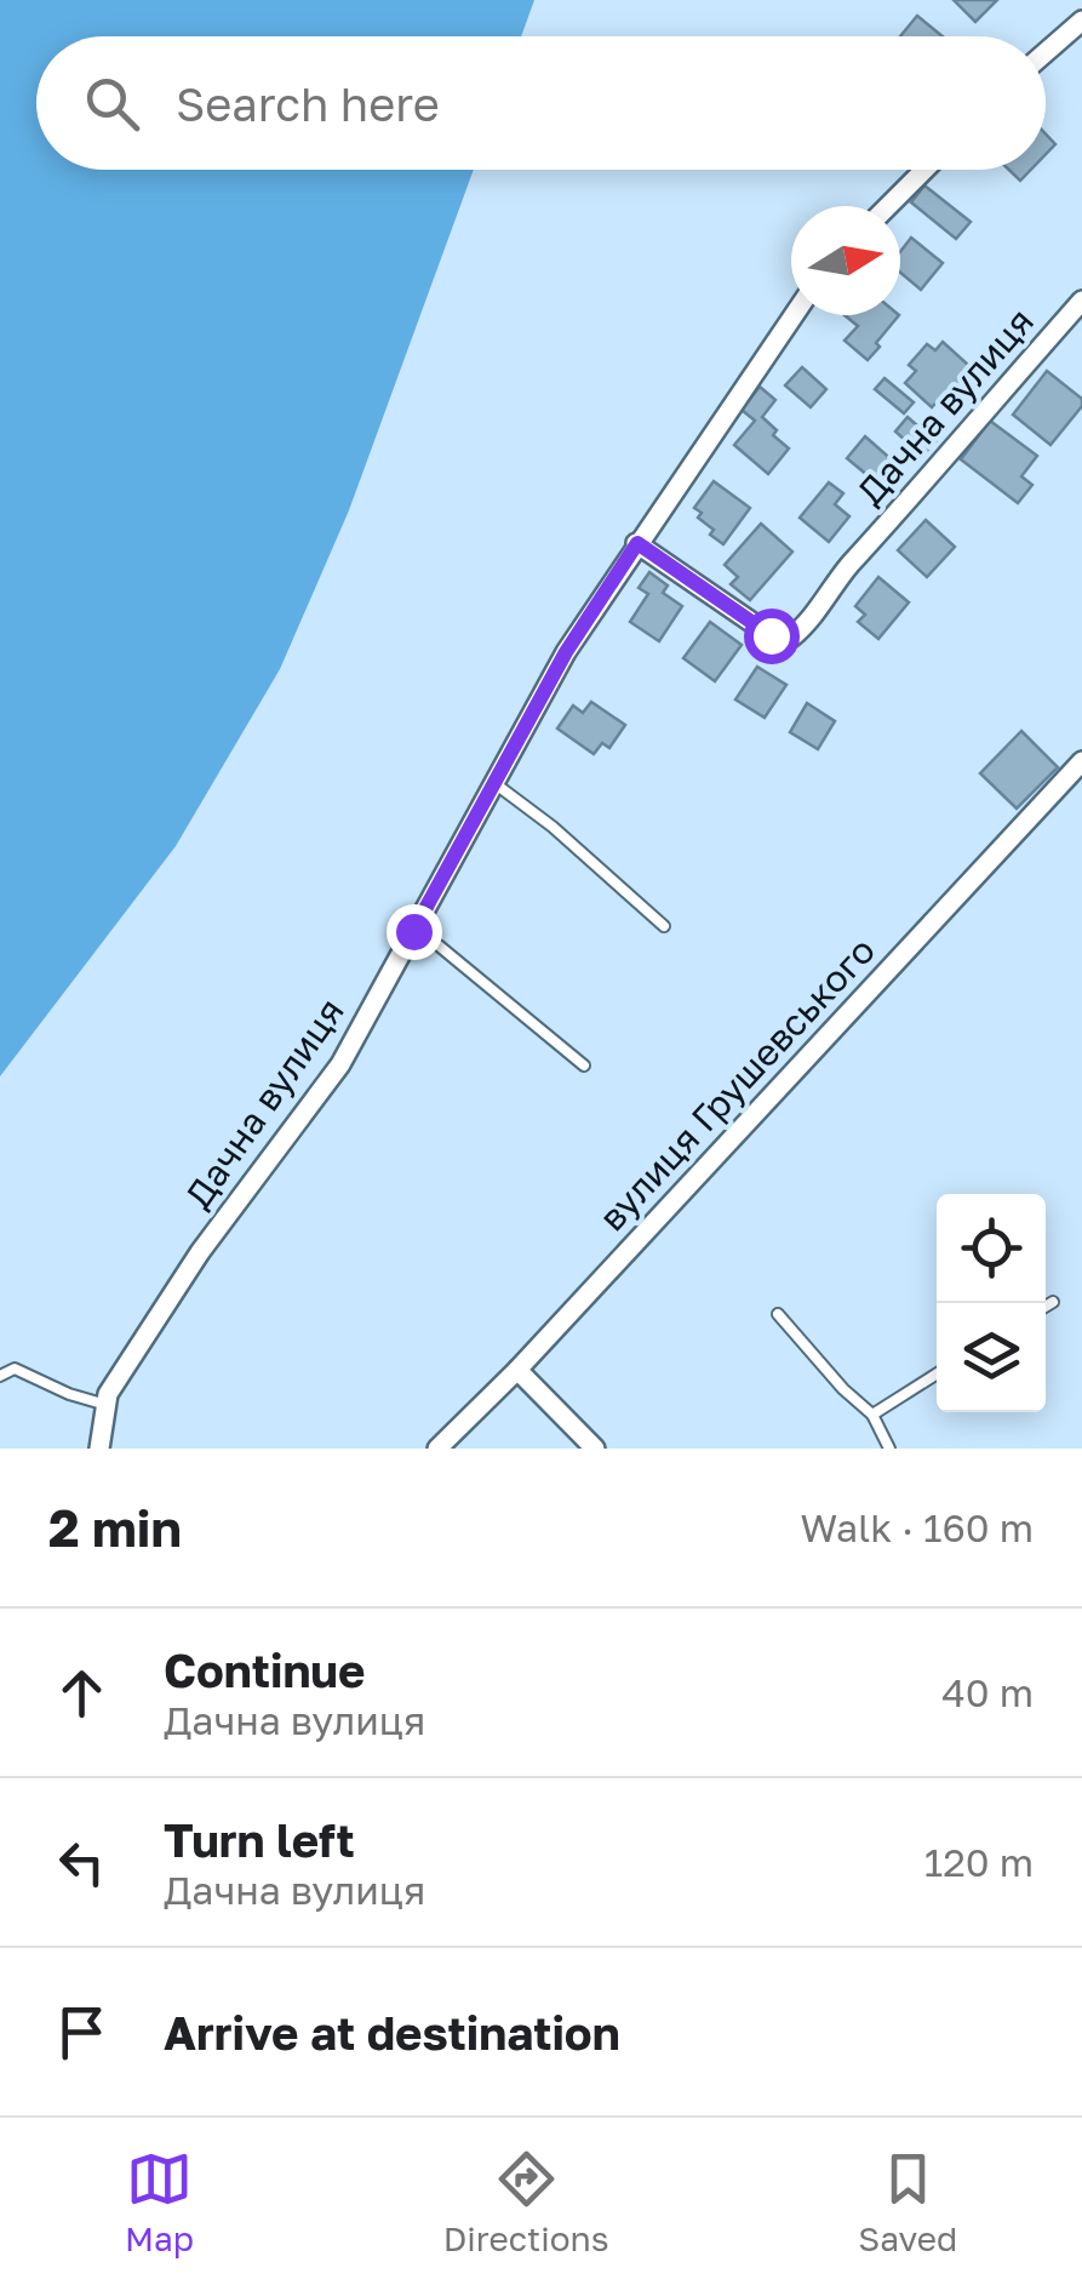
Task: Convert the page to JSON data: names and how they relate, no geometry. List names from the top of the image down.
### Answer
{
  "streets": {
    "street": ["Дачна вулиця", "вулиця Грушевського"]
  },
  "north": "right",
  "page": {
    "search": "Search here",
    "heading": ["2 min", "Walk · 160 m"],
    "list": [
      ["Continue", "Дачна вулиця", "40 m"],
      ["Turn left", "Дачна вулиця", "120 m"],
      "Arrive at destination"
    ],
    "nav": ["Map", "Directions", "Saved"]
  }
}
